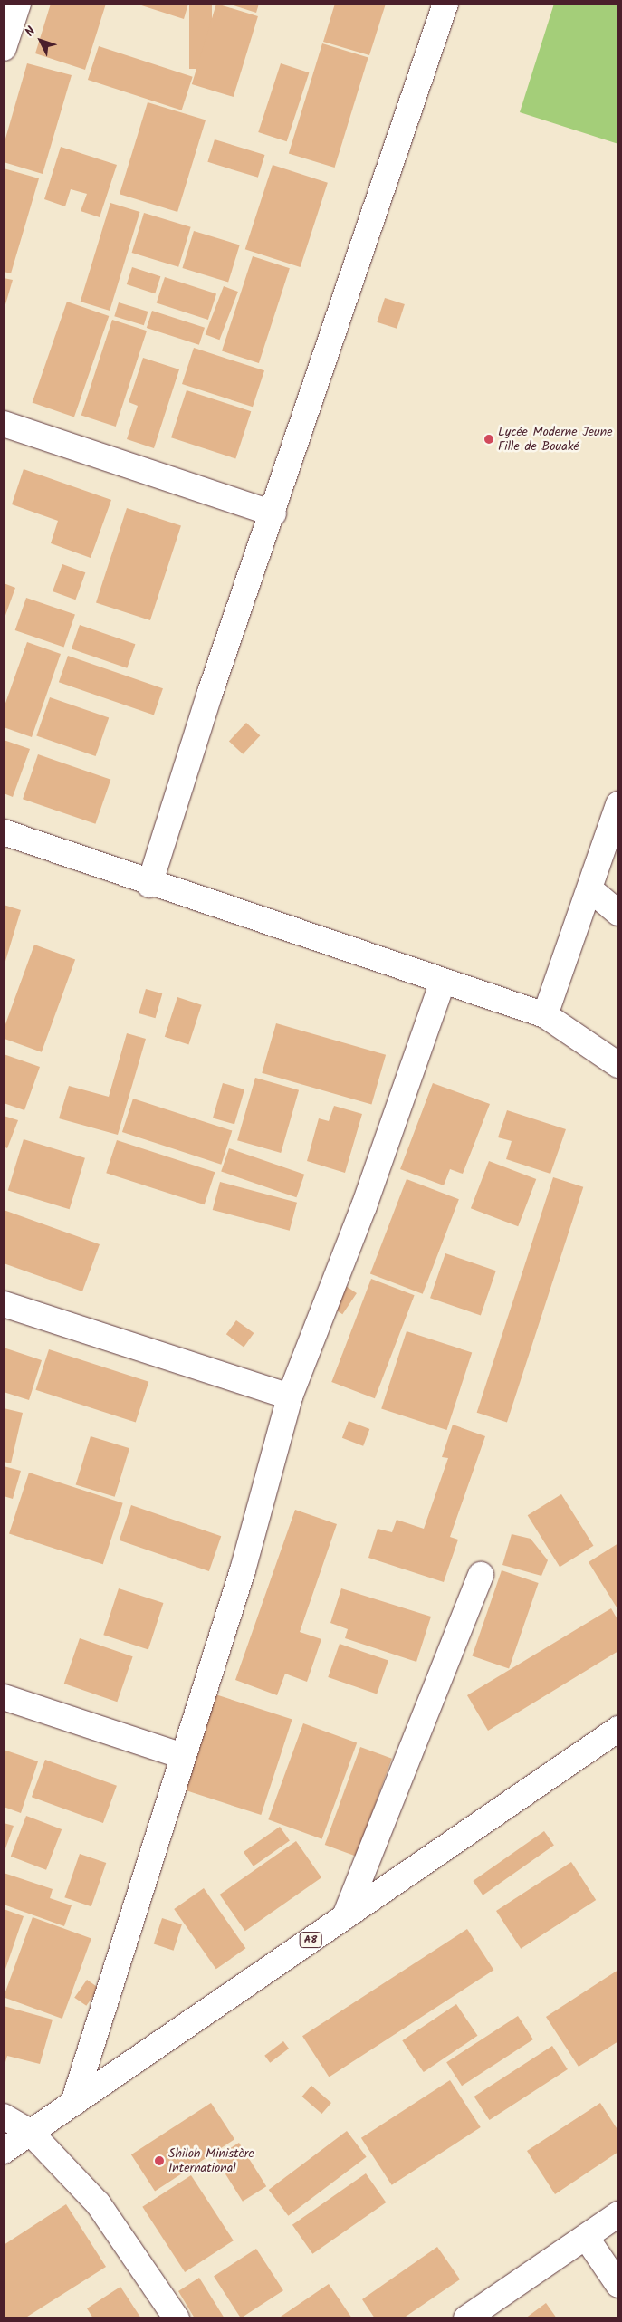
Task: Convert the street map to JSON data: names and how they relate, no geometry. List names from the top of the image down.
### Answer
{
  "streets": {
    "street": ["A8"]
  },
  "places": ["Lycée Moderne Jeune Fille de Bouaké", "Shiloh Ministère International"],
  "north": "top left"
}
